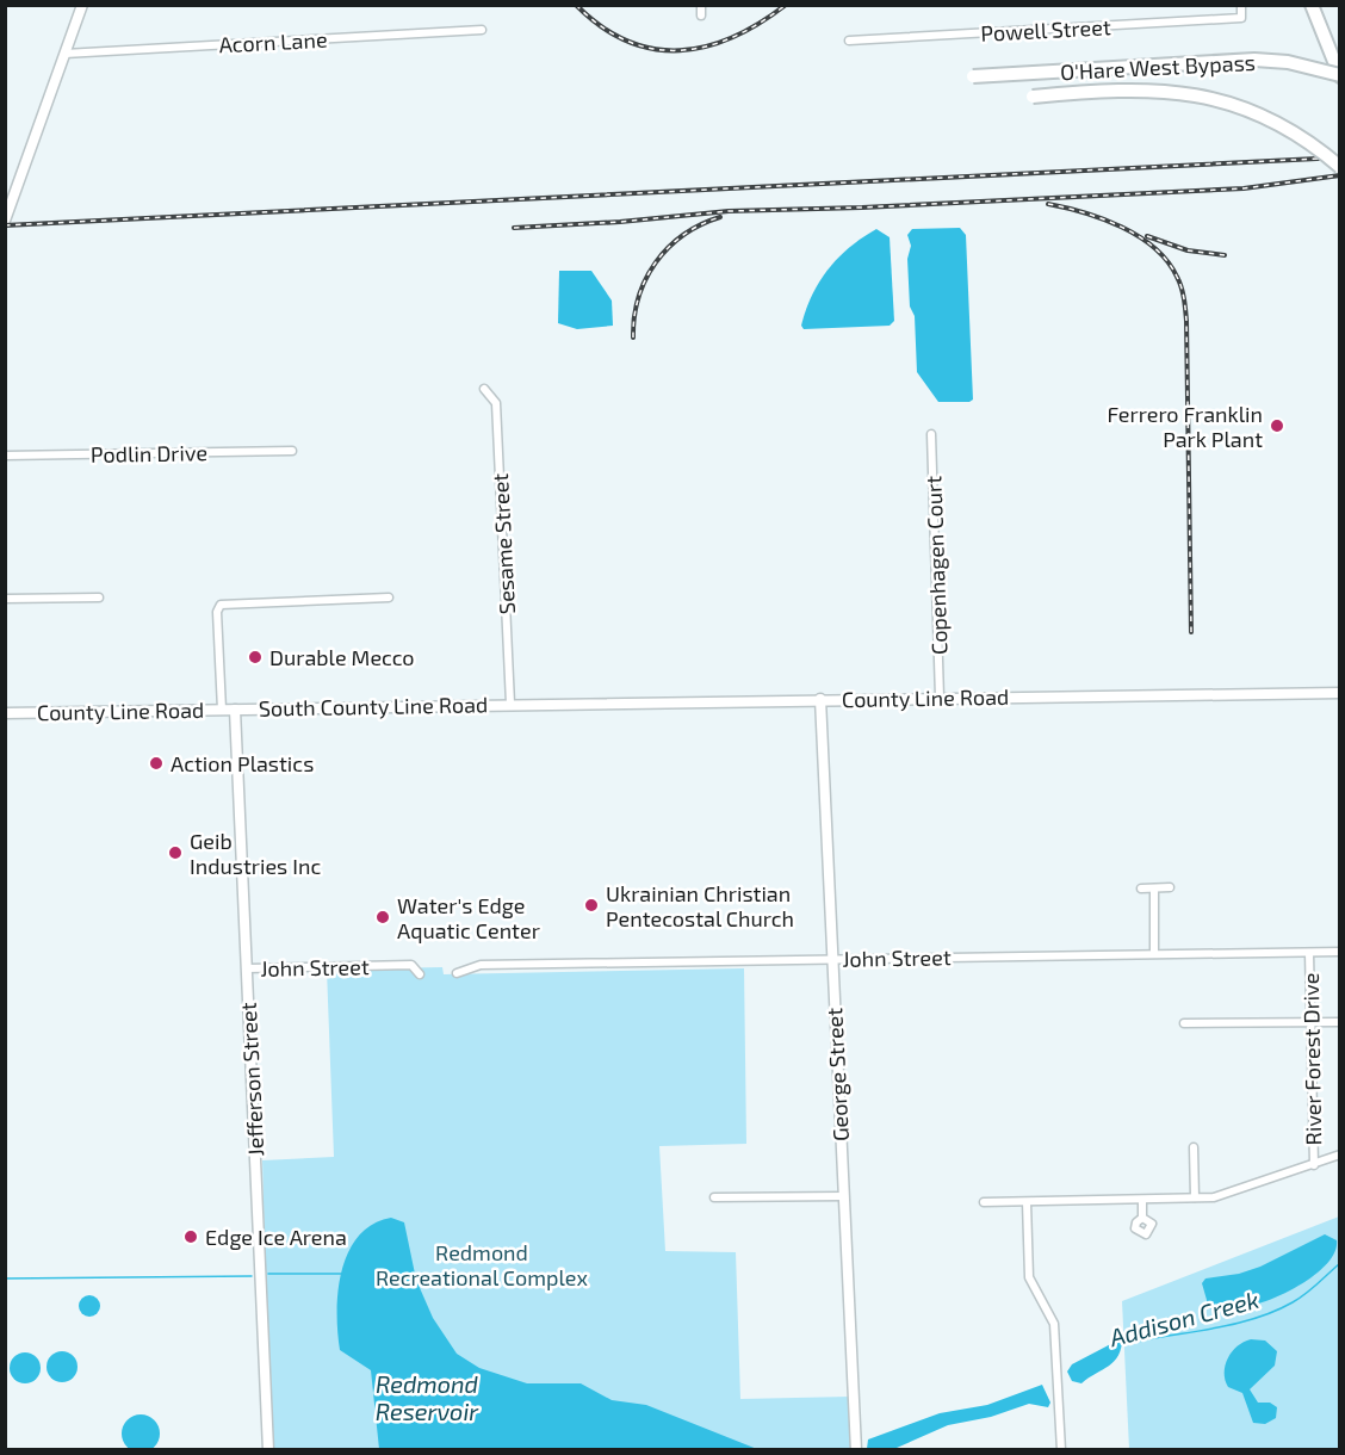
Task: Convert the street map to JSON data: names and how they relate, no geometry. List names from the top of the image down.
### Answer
{
  "streets": {
    "highway": ["O'Hare West Bypass"],
    "street": [
      "Powell Street",
      "Acorn Lane",
      "Podlin Drive",
      "Sesame Street",
      "Copenhagen Court",
      "County Line Road",
      "South County Line Road",
      "John Street",
      "River Forest Drive",
      "George Street",
      "Jefferson Street"
    ]
  },
  "crossings": [
    ["Sesame Street", "County Line Road"],
    ["Sesame Street", "South County Line Road"],
    ["Copenhagen Court", "County Line Road"],
    ["County Line Road", "South County Line Road"],
    ["County Line Road", "George Street"],
    ["County Line Road", "Jefferson Street"],
    ["South County Line Road", "Jefferson Street"],
    ["John Street", "River Forest Drive"],
    ["John Street", "George Street"],
    ["John Street", "Jefferson Street"]
  ],
  "water": ["Addison Creek", "Redmond Reservoir"],
  "parks": ["Redmond Recreational Complex"],
  "places": [
    "Ferrero Franklin Park Plant",
    "Durable Mecco",
    "Action Plastics",
    "Geib Industries Inc",
    "Ukrainian Christian Pentecostal Church",
    "Water's Edge Aquatic Center",
    "Edge Ice Arena"
  ]
}
